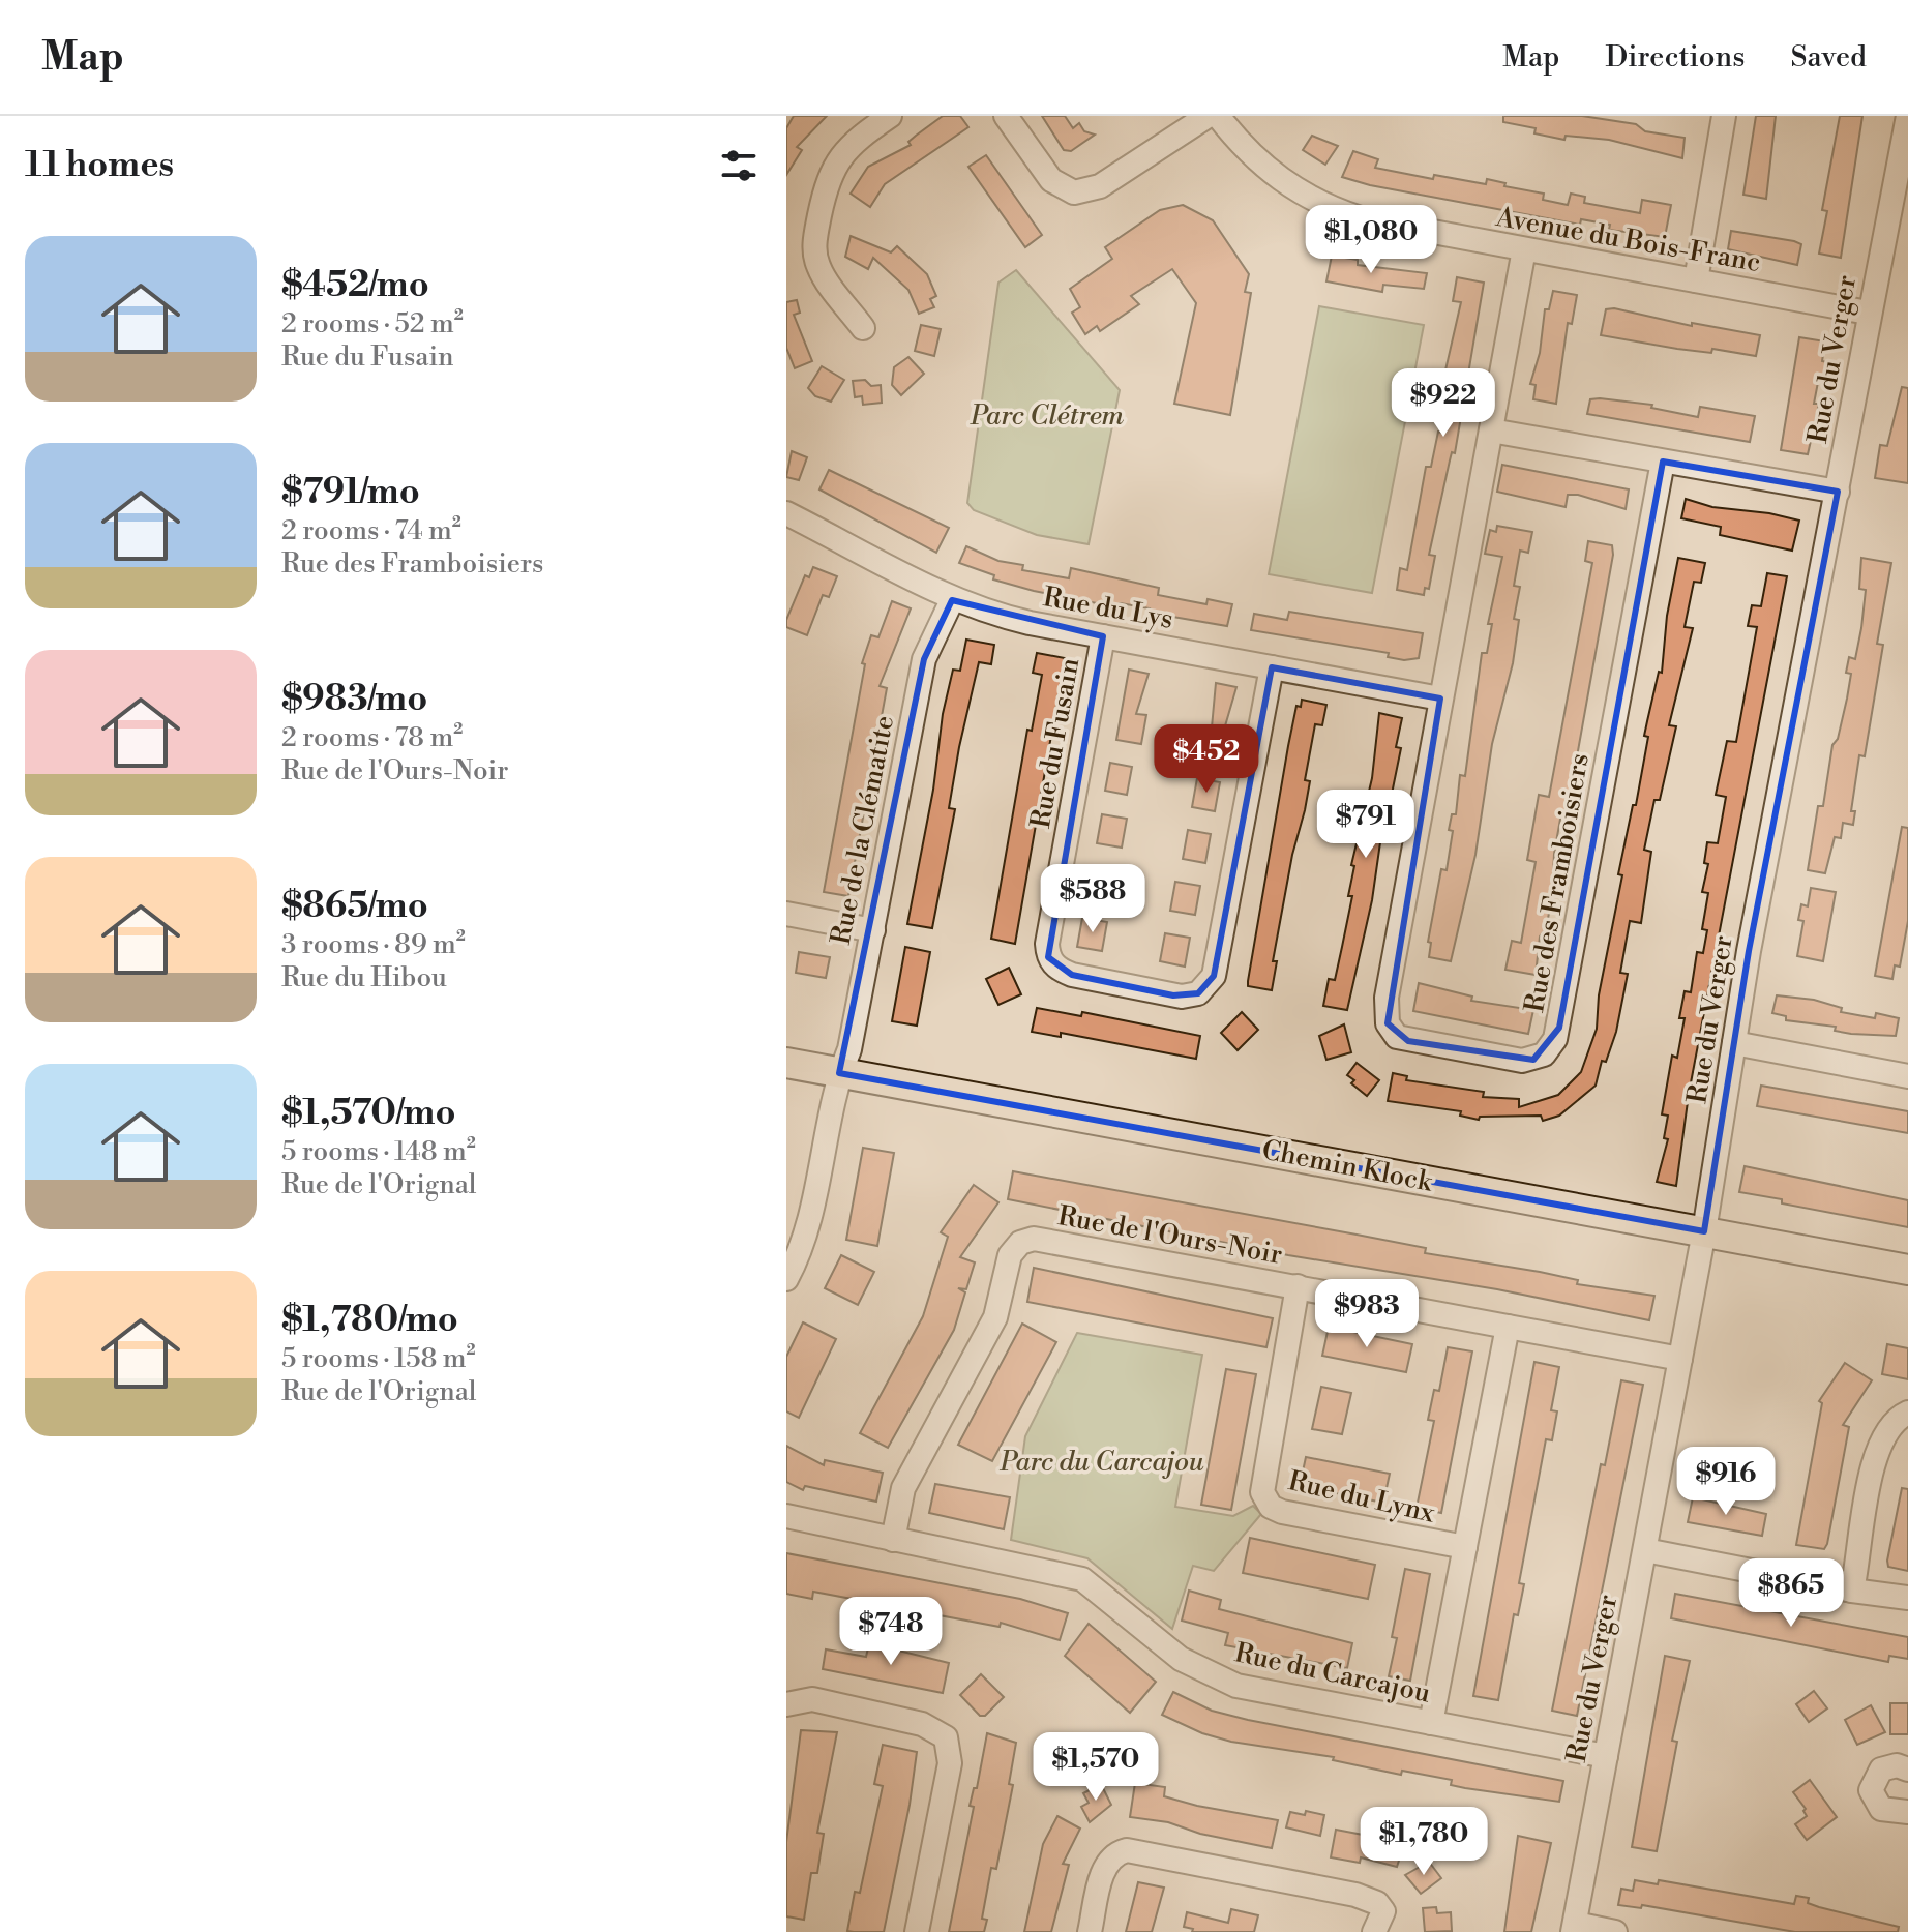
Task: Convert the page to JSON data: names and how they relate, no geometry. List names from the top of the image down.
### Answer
{
  "streets": {
    "main road": ["Chemin Klock"],
    "street": [
      "Avenue du Bois-Franc",
      "Rue du Verger",
      "Rue du Lys",
      "Rue du Fusain",
      "Rue de la Clématite",
      "Rue des Framboisiers",
      "Rue de l'Ours-Noir",
      "Rue du Lynx",
      "Rue du Carcajou"
    ]
  },
  "crossings": [
    ["Avenue du Bois-Franc", "Rue du Verger"],
    ["Avenue du Bois-Franc", "Rue des Framboisiers"],
    ["Rue du Verger", "Chemin Klock"],
    ["Rue du Verger", "Rue de l'Ours-Noir"],
    ["Rue du Verger", "Rue du Carcajou"],
    ["Rue du Lys", "Rue du Fusain"],
    ["Rue du Lys", "Rue de la Clématite"],
    ["Rue du Lys", "Rue des Framboisiers"],
    ["Rue de la Clématite", "Chemin Klock"],
    ["Rue de l'Ours-Noir", "Rue du Lynx"],
    ["Rue de l'Ours-Noir", "Rue du Carcajou"]
  ],
  "parks": ["Parc Clétrem", "Parc du Carcajou"],
  "page": {
    "header": "Map",
    "nav": ["Map", "Directions", "Saved"],
    "heading": "11 homes",
    "price": [
      "$1,080",
      "$922",
      "$452",
      "$791",
      "$588",
      "$983",
      "$916",
      "$865",
      "$748",
      "$1,570",
      "$1,780"
    ],
    "list": [
      {
        "name": "$452/mo",
        "note": "2 rooms · 52 m² · Rue du Fusain"
      },
      {
        "name": "$791/mo",
        "note": "2 rooms · 74 m² · Rue des Framboisiers"
      },
      {
        "name": "$983/mo",
        "note": "2 rooms · 78 m² · Rue de l'Ours-Noir"
      },
      {
        "name": "$865/mo",
        "note": "3 rooms · 89 m² · Rue du Hibou"
      },
      {
        "name": "$1,570/mo",
        "note": "5 rooms · 148 m² · Rue de l'Orignal"
      },
      {
        "name": "$1,780/mo",
        "note": "5 rooms · 158 m² · Rue de l'Orignal"
      }
    ]
  }
}
